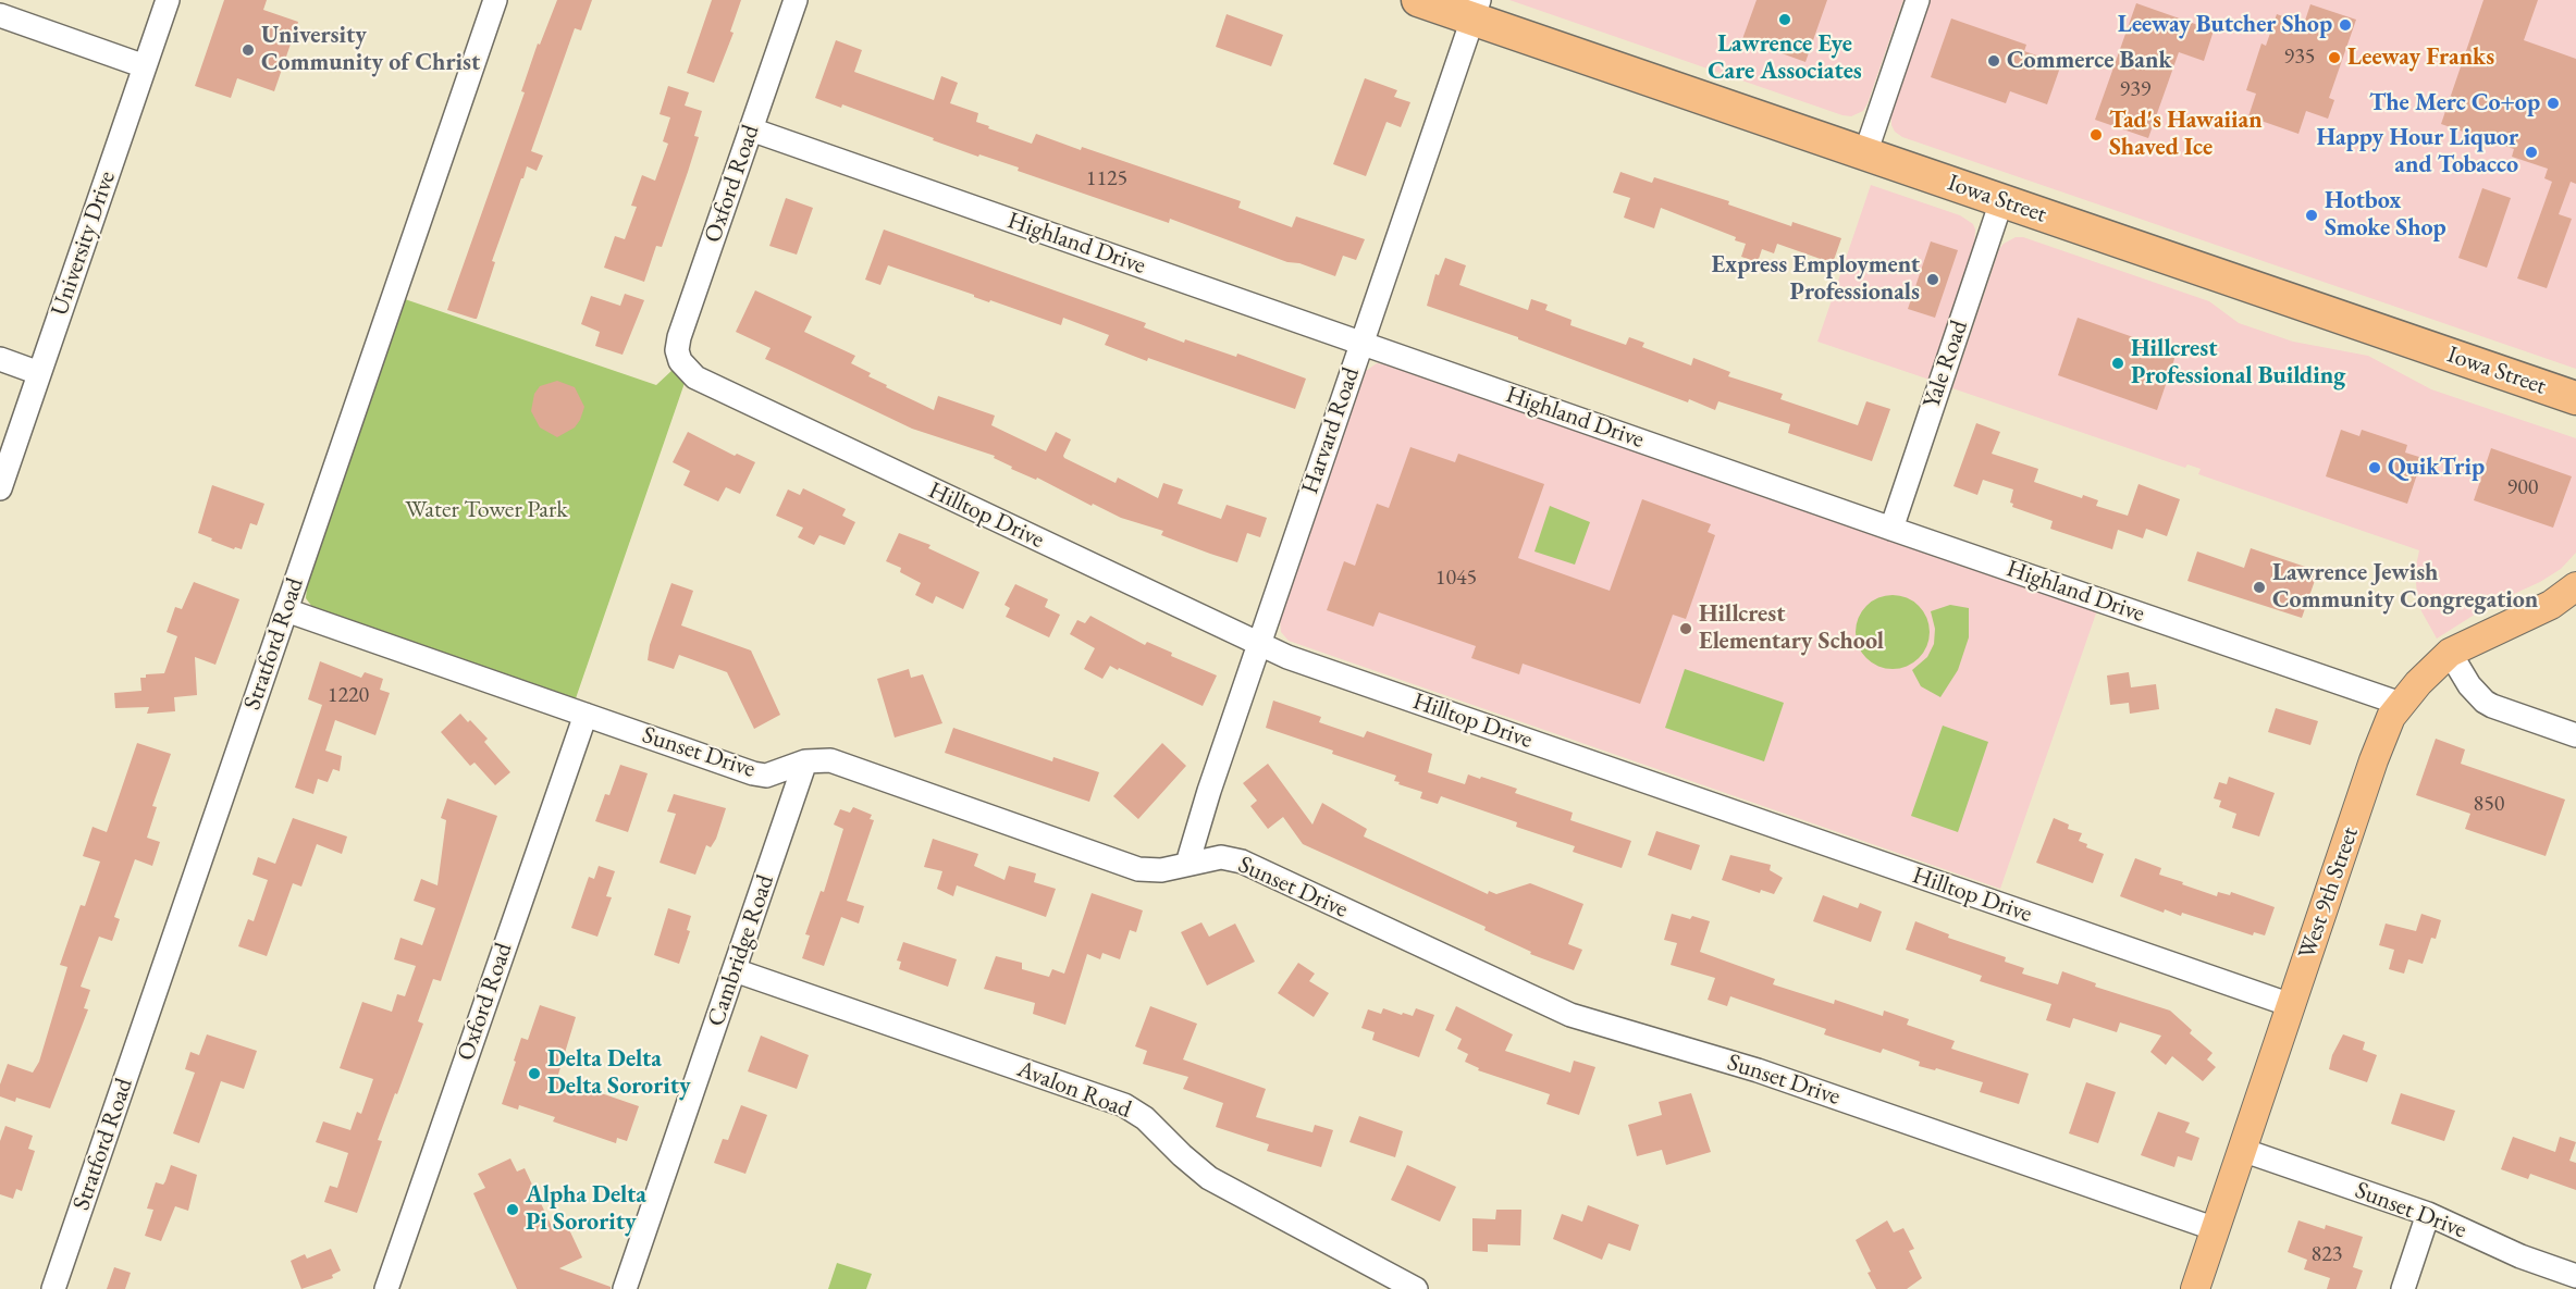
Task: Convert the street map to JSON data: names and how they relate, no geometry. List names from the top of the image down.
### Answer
{
  "streets": {
    "highway": ["Iowa Street"],
    "main road": ["West 9th Street"],
    "street": [
      "Oxford Road",
      "University Drive",
      "Highland Drive",
      "Yale Road",
      "Harvard Road",
      "Hilltop Drive",
      "Stratford Road",
      "Sunset Drive",
      "Cambridge Road",
      "Avalon Road"
    ]
  },
  "crossings": [
    ["Oxford Road", "Highland Drive"],
    ["Oxford Road", "Hilltop Drive"],
    ["Oxford Road", "Sunset Drive"],
    ["Iowa Street", "Yale Road"],
    ["Iowa Street", "Harvard Road"],
    ["Highland Drive", "Yale Road"],
    ["Highland Drive", "Harvard Road"],
    ["Highland Drive", "West 9th Street"],
    ["Harvard Road", "Hilltop Drive"],
    ["Harvard Road", "Sunset Drive"],
    ["Hilltop Drive", "West 9th Street"],
    ["Stratford Road", "Sunset Drive"],
    ["Sunset Drive", "West 9th Street"],
    ["Sunset Drive", "Cambridge Road"],
    ["Cambridge Road", "Avalon Road"]
  ],
  "parks": ["Water Tower Park"],
  "places": [
    "Lawrence Eye Care Associates",
    "Leeway Butcher Shop",
    "University Community of Christ",
    "Leeway Franks",
    "Commerce Bank",
    "The Merc Co+op",
    "Tad's Hawaiian Shaved Ice",
    "Happy Hour Liquor and Tobacco",
    "Hotbox Smoke Shop",
    "Express Employment Professionals",
    "Hillcrest Professional Building",
    "QuikTrip",
    "Lawrence Jewish Community Congregation",
    "Hillcrest Elementary School",
    "Delta Delta Delta Sorority",
    "Alpha Delta Pi Sorority"
  ],
  "house_numbers": [
    "935",
    "939",
    "1125",
    "900",
    "1045",
    "1220",
    "850",
    "823"
  ]
}
